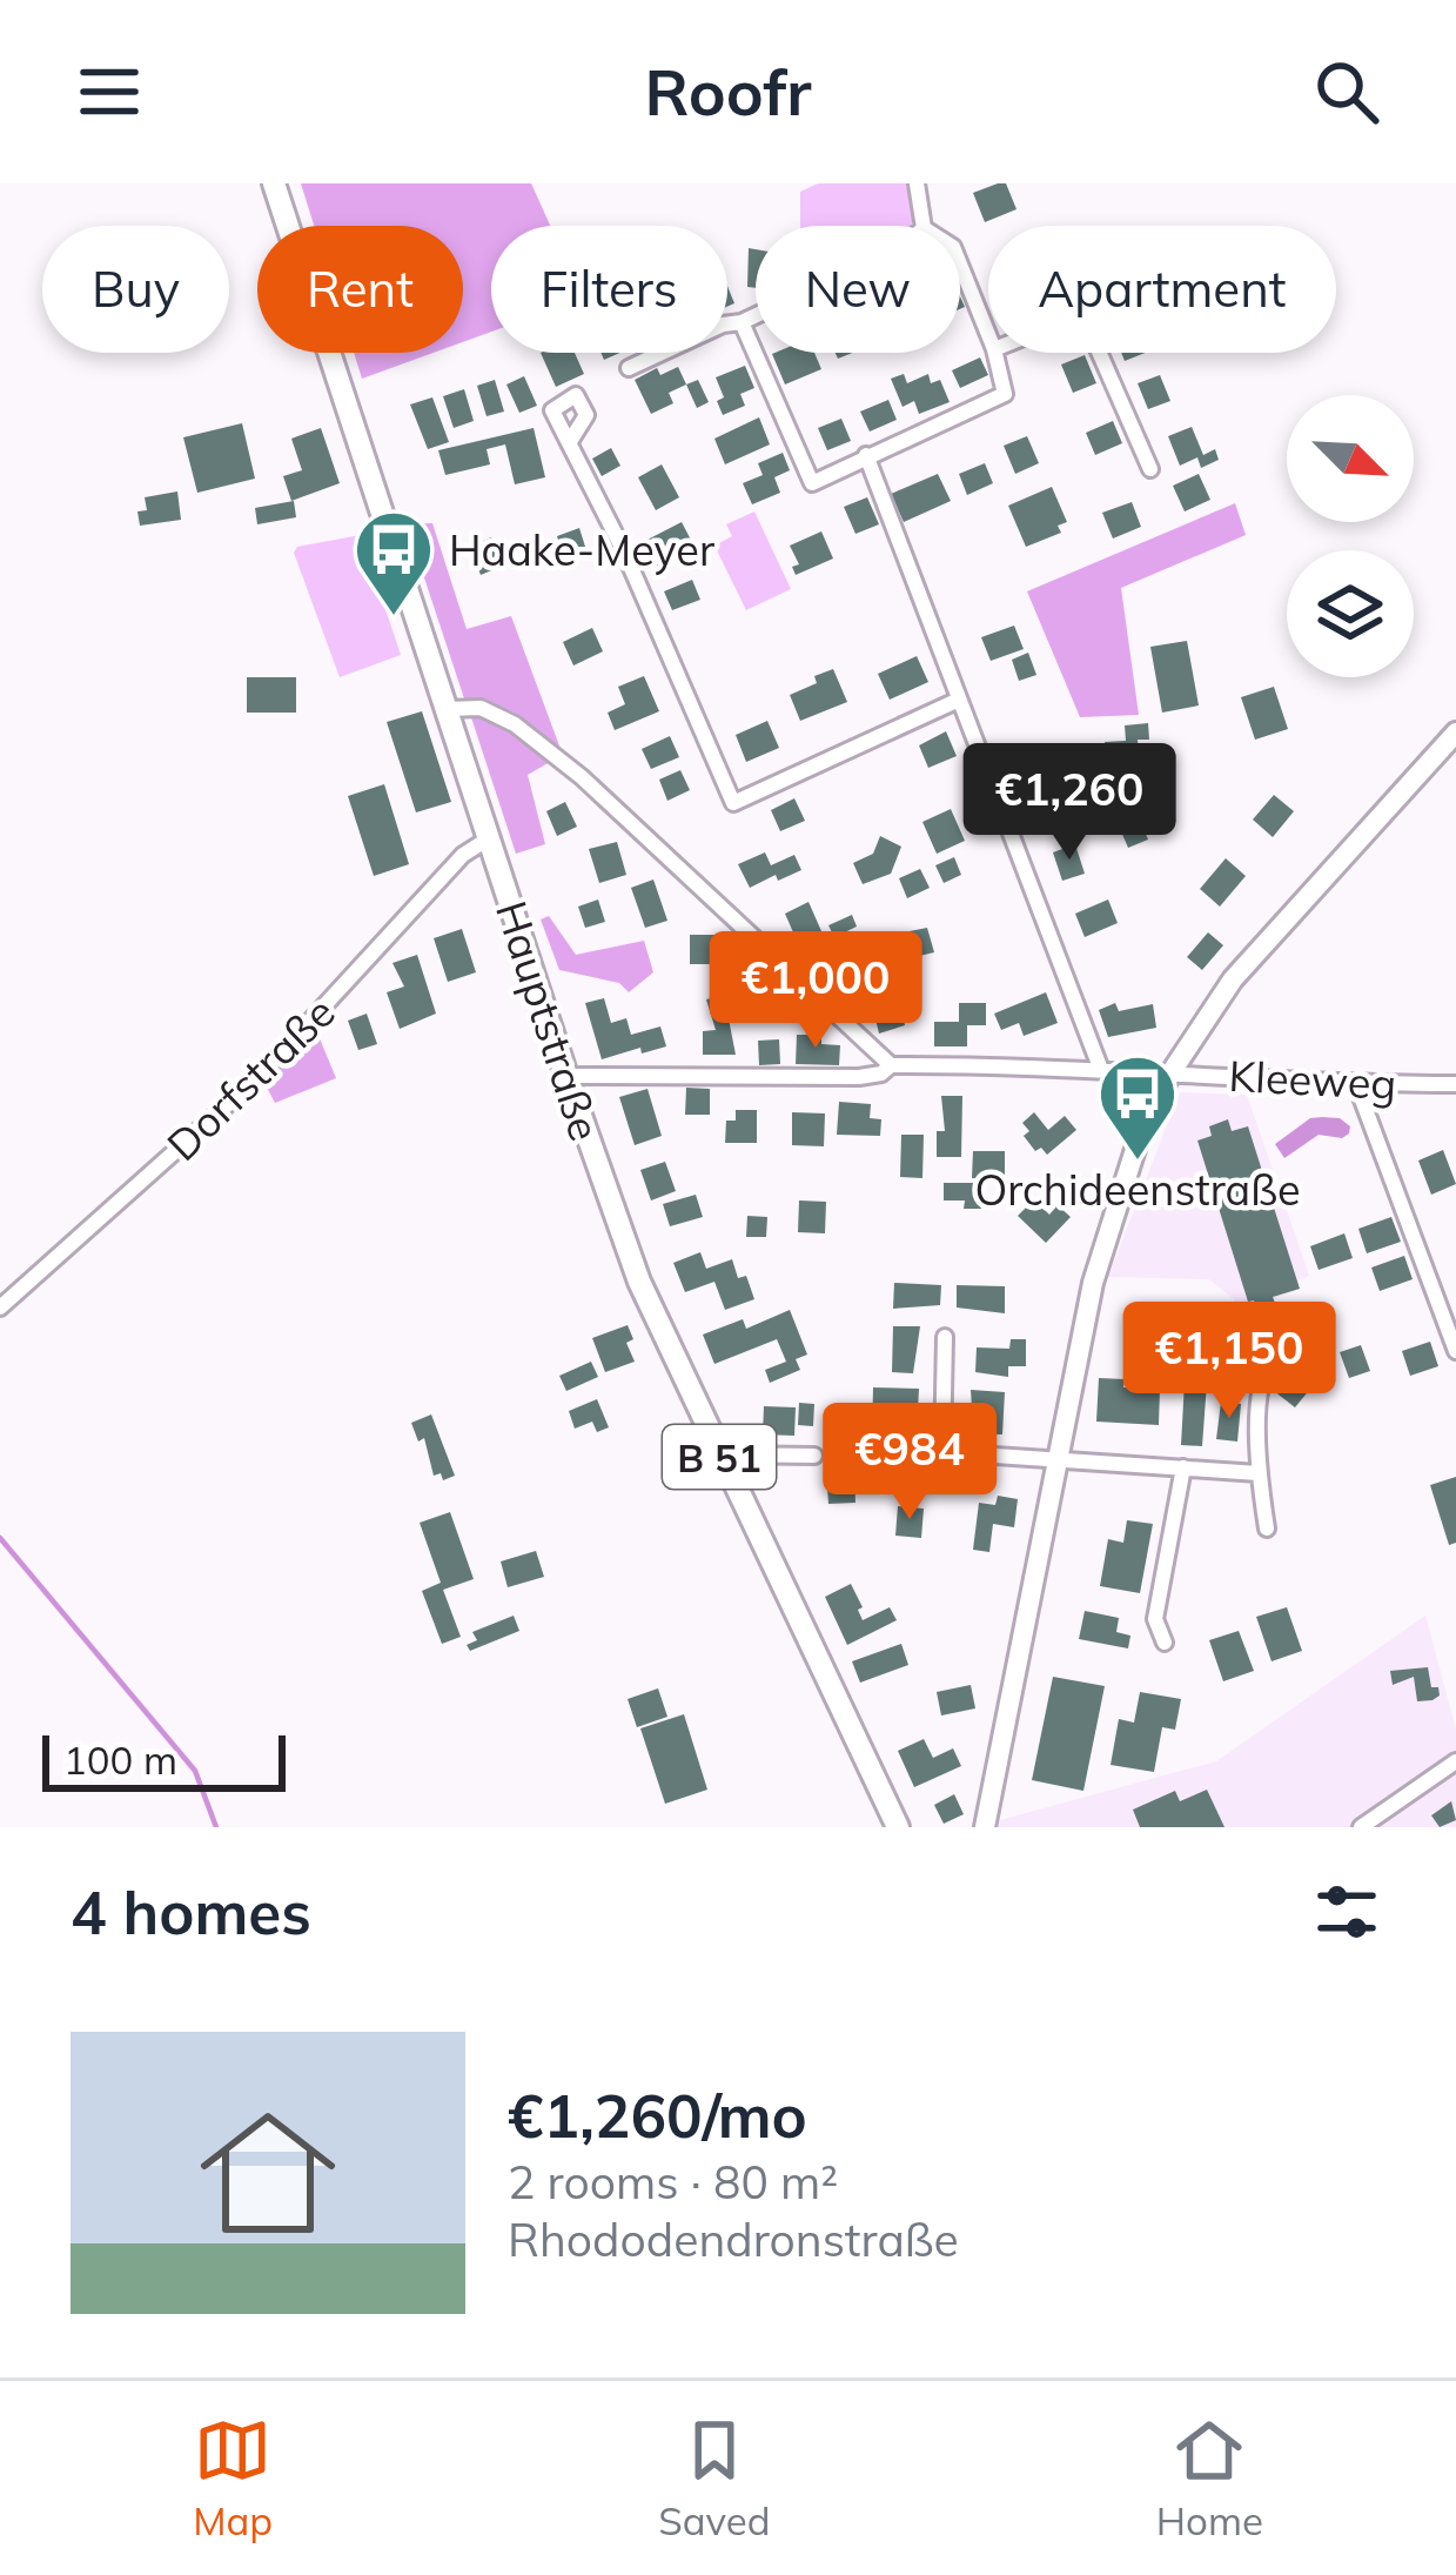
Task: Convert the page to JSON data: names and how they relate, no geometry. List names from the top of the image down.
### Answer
{
  "streets": {
    "main road": ["Hauptstraße", "B 51"],
    "street": ["Dorfstraße", "Kleeweg"]
  },
  "crossings": [
    ["Hauptstraße", "Dorfstraße"]
  ],
  "places": {
    "bus stop": ["Haake-Meyer", "Orchideenstraße"]
  },
  "scale_bar": "100 m",
  "north": "bottom right",
  "page": {
    "header": "Roofr",
    "chip": [
      "Buy",
      "Rent",
      "Filters",
      "New",
      "Apartment"
    ],
    "price": [
      "€1,260",
      "€1,000",
      "€1,150",
      "€984"
    ],
    "scale": "100 m",
    "heading": "4 homes",
    "list": [
      {
        "name": "€1,260/mo",
        "note": "2 rooms · 80 m² · Rhododendronstraße"
      }
    ],
    "tabs": ["Map", "Saved", "Home"]
  }
}
